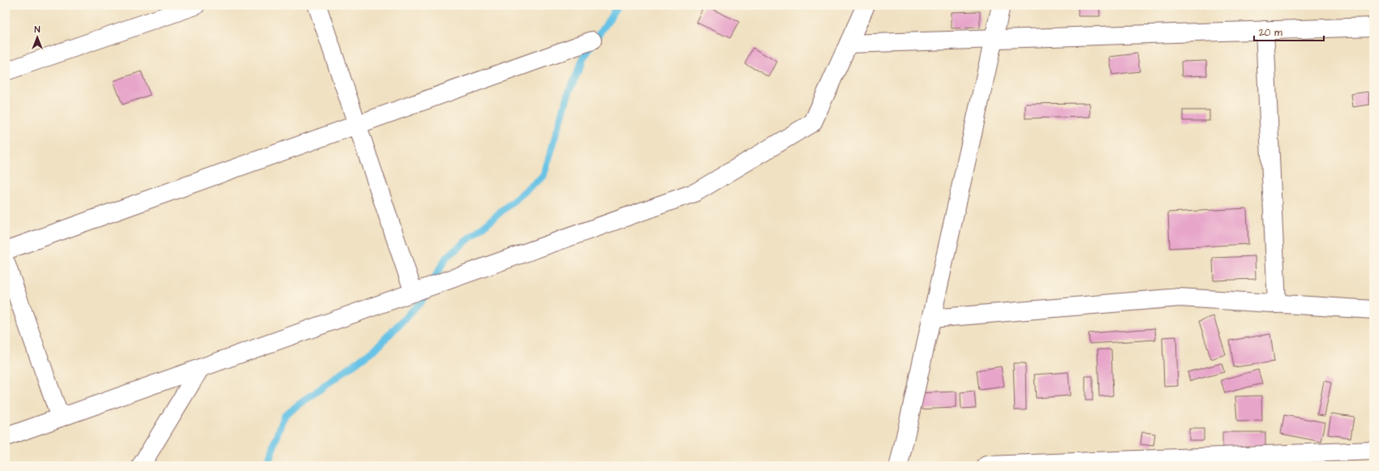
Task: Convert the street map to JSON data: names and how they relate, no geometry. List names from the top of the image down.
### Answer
{
  "scale_bar": "20 m",
  "north": "top"
}
